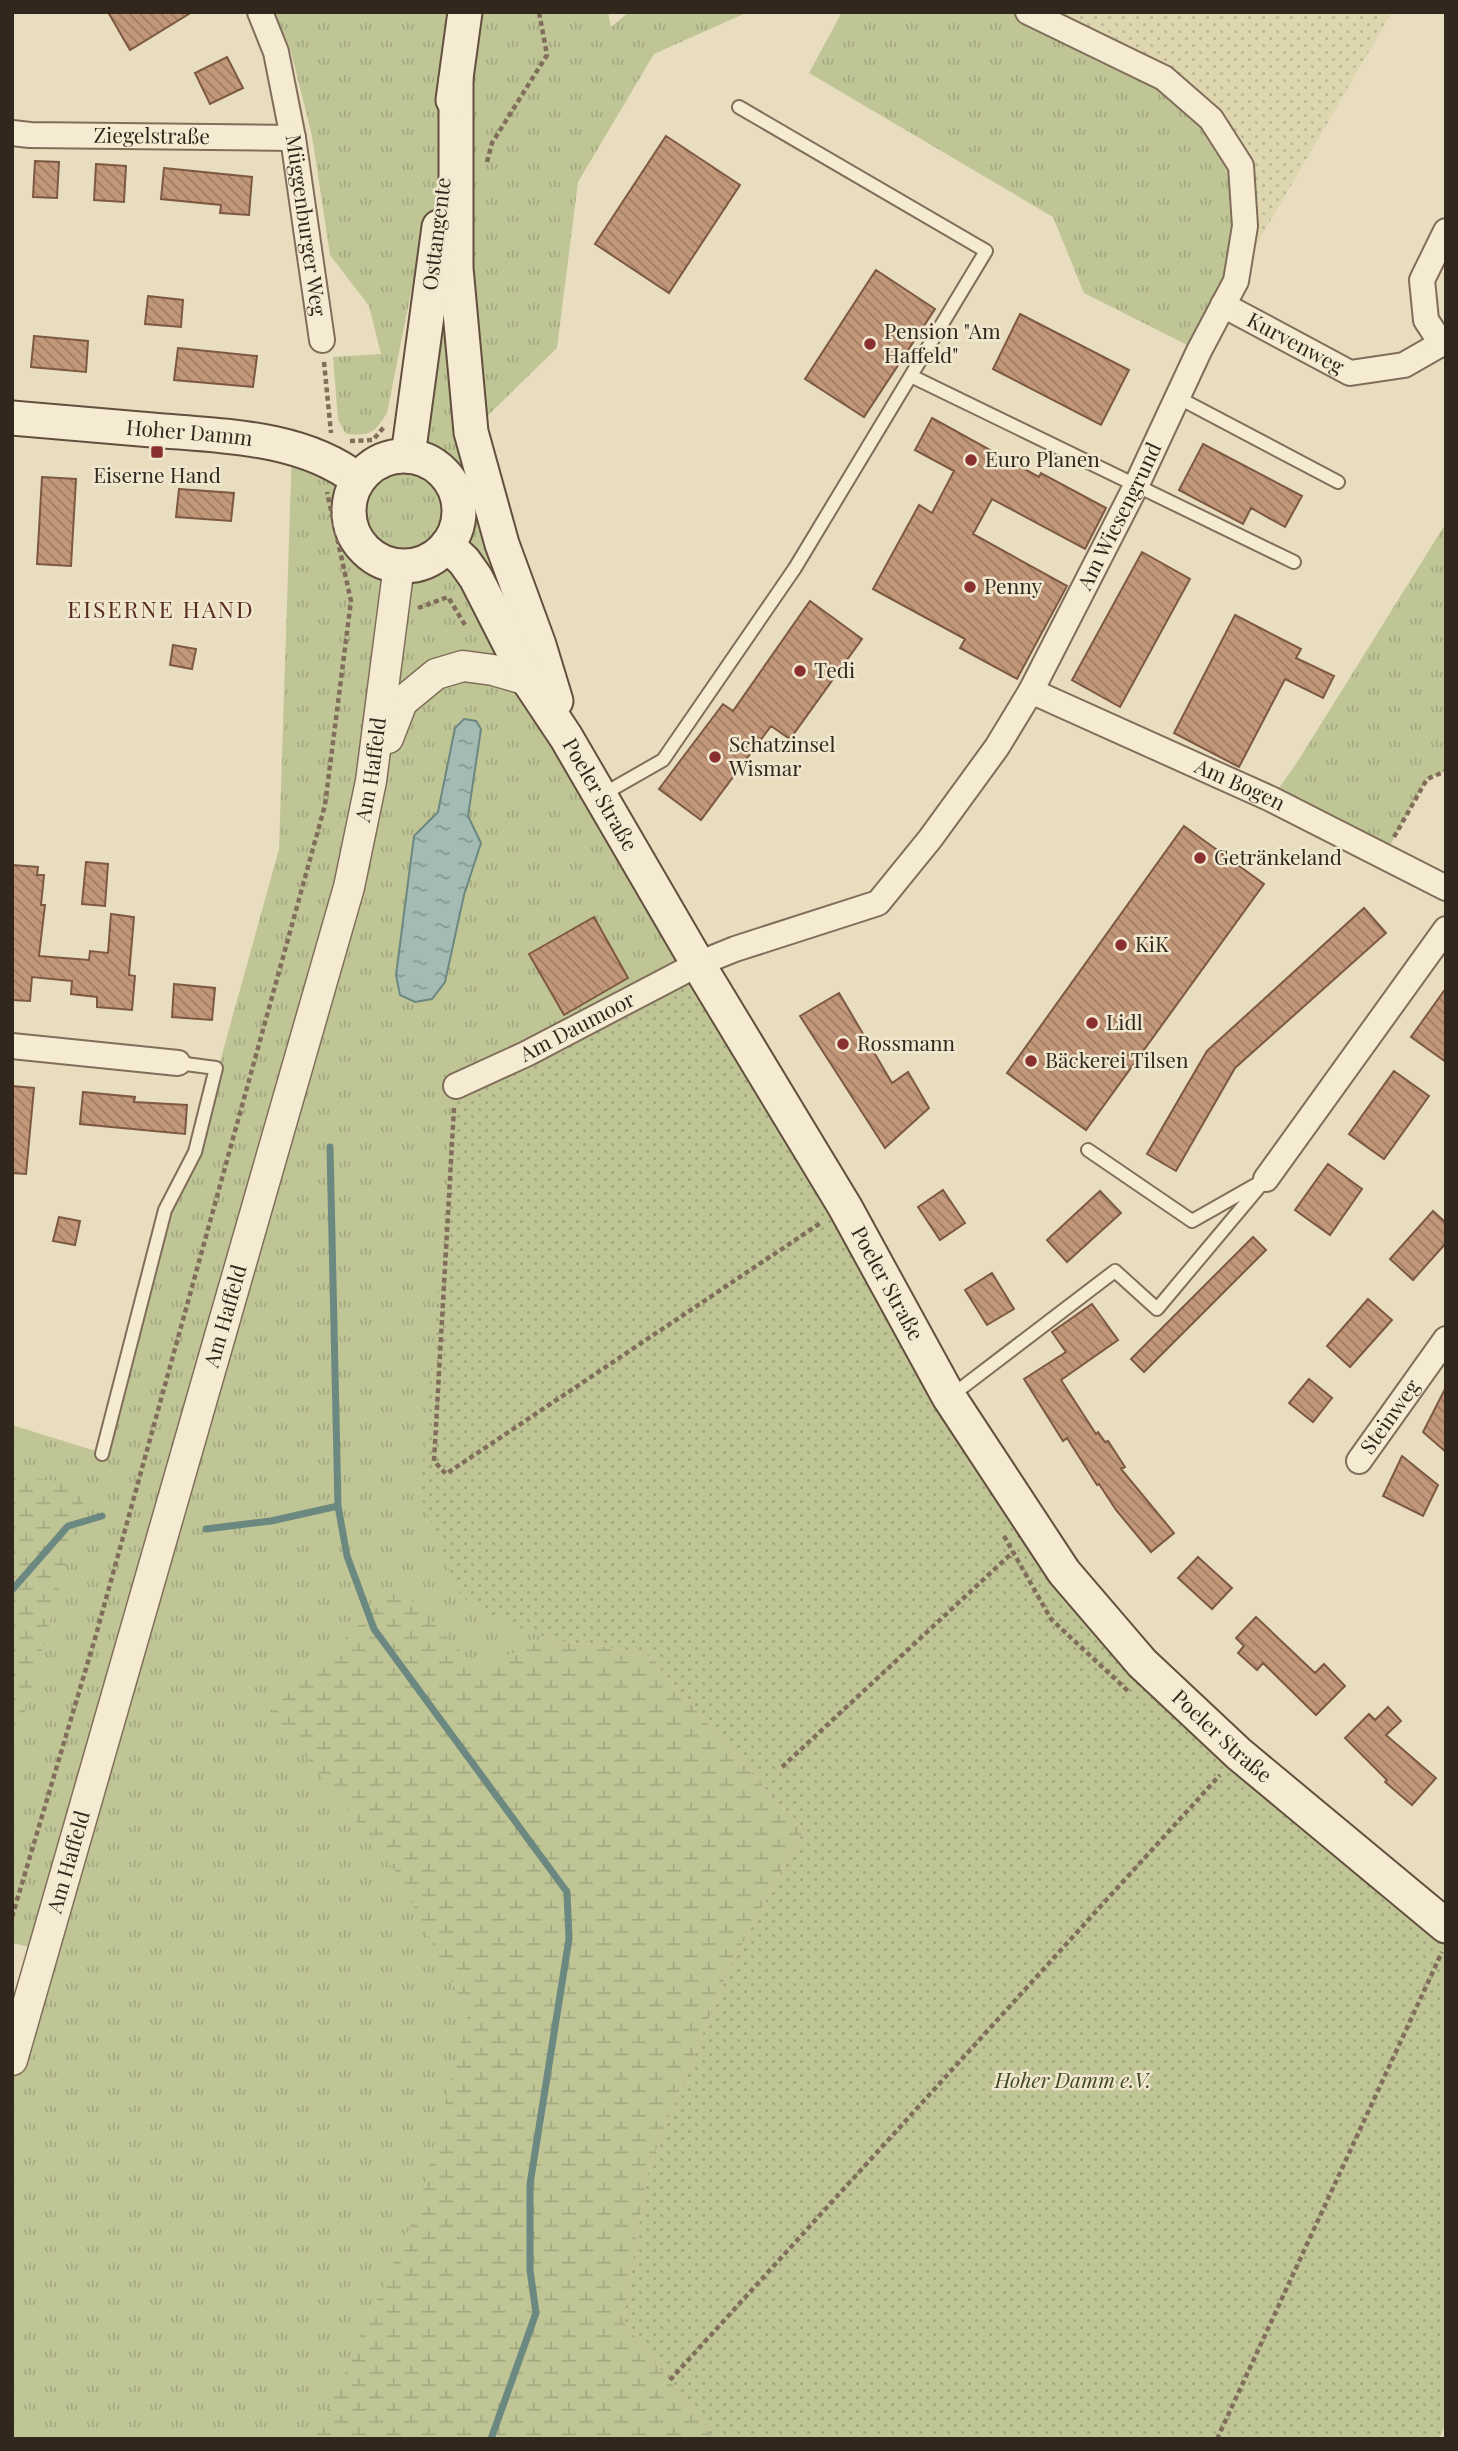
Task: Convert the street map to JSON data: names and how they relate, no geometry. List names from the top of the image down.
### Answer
{
  "streets": {
    "main road": ["Osttangente", "Hoher Damm", "Poeler Straße"],
    "street": [
      "Ziegelstraße",
      "Müggenburger Weg",
      "Kurvenweg",
      "Am Wiesengrund",
      "Am Haffeld",
      "Am Bogen",
      "Am Daumoor",
      "Steinweg"
    ]
  },
  "crossings": [
    ["Ziegelstraße", "Müggenburger Weg"],
    ["Osttangente", "Hoher Damm"],
    ["Osttangente", "Am Haffeld"],
    ["Osttangente", "Poeler Straße"],
    ["Kurvenweg", "Am Wiesengrund"],
    ["Hoher Damm", "Am Haffeld"],
    ["Hoher Damm", "Poeler Straße"],
    ["Am Wiesengrund", "Am Bogen"],
    ["Am Wiesengrund", "Poeler Straße"],
    ["Am Wiesengrund", "Am Daumoor"],
    ["Am Haffeld", "Poeler Straße"],
    ["Poeler Straße", "Am Daumoor"]
  ],
  "districts": ["EISERNE HAND"],
  "parks": ["Hoher Damm e.V."],
  "places": {
    "other": [
      "Pension \"Am Haffeld\"",
      "Euro Planen",
      "Penny",
      "Tedi",
      "Schatzinsel Wismar",
      "Getränkeland",
      "KiK",
      "Lidl",
      "Rossmann",
      "Bäckerei Tilsen"
    ],
    "transit": ["Eiserne Hand"]
  }
}
